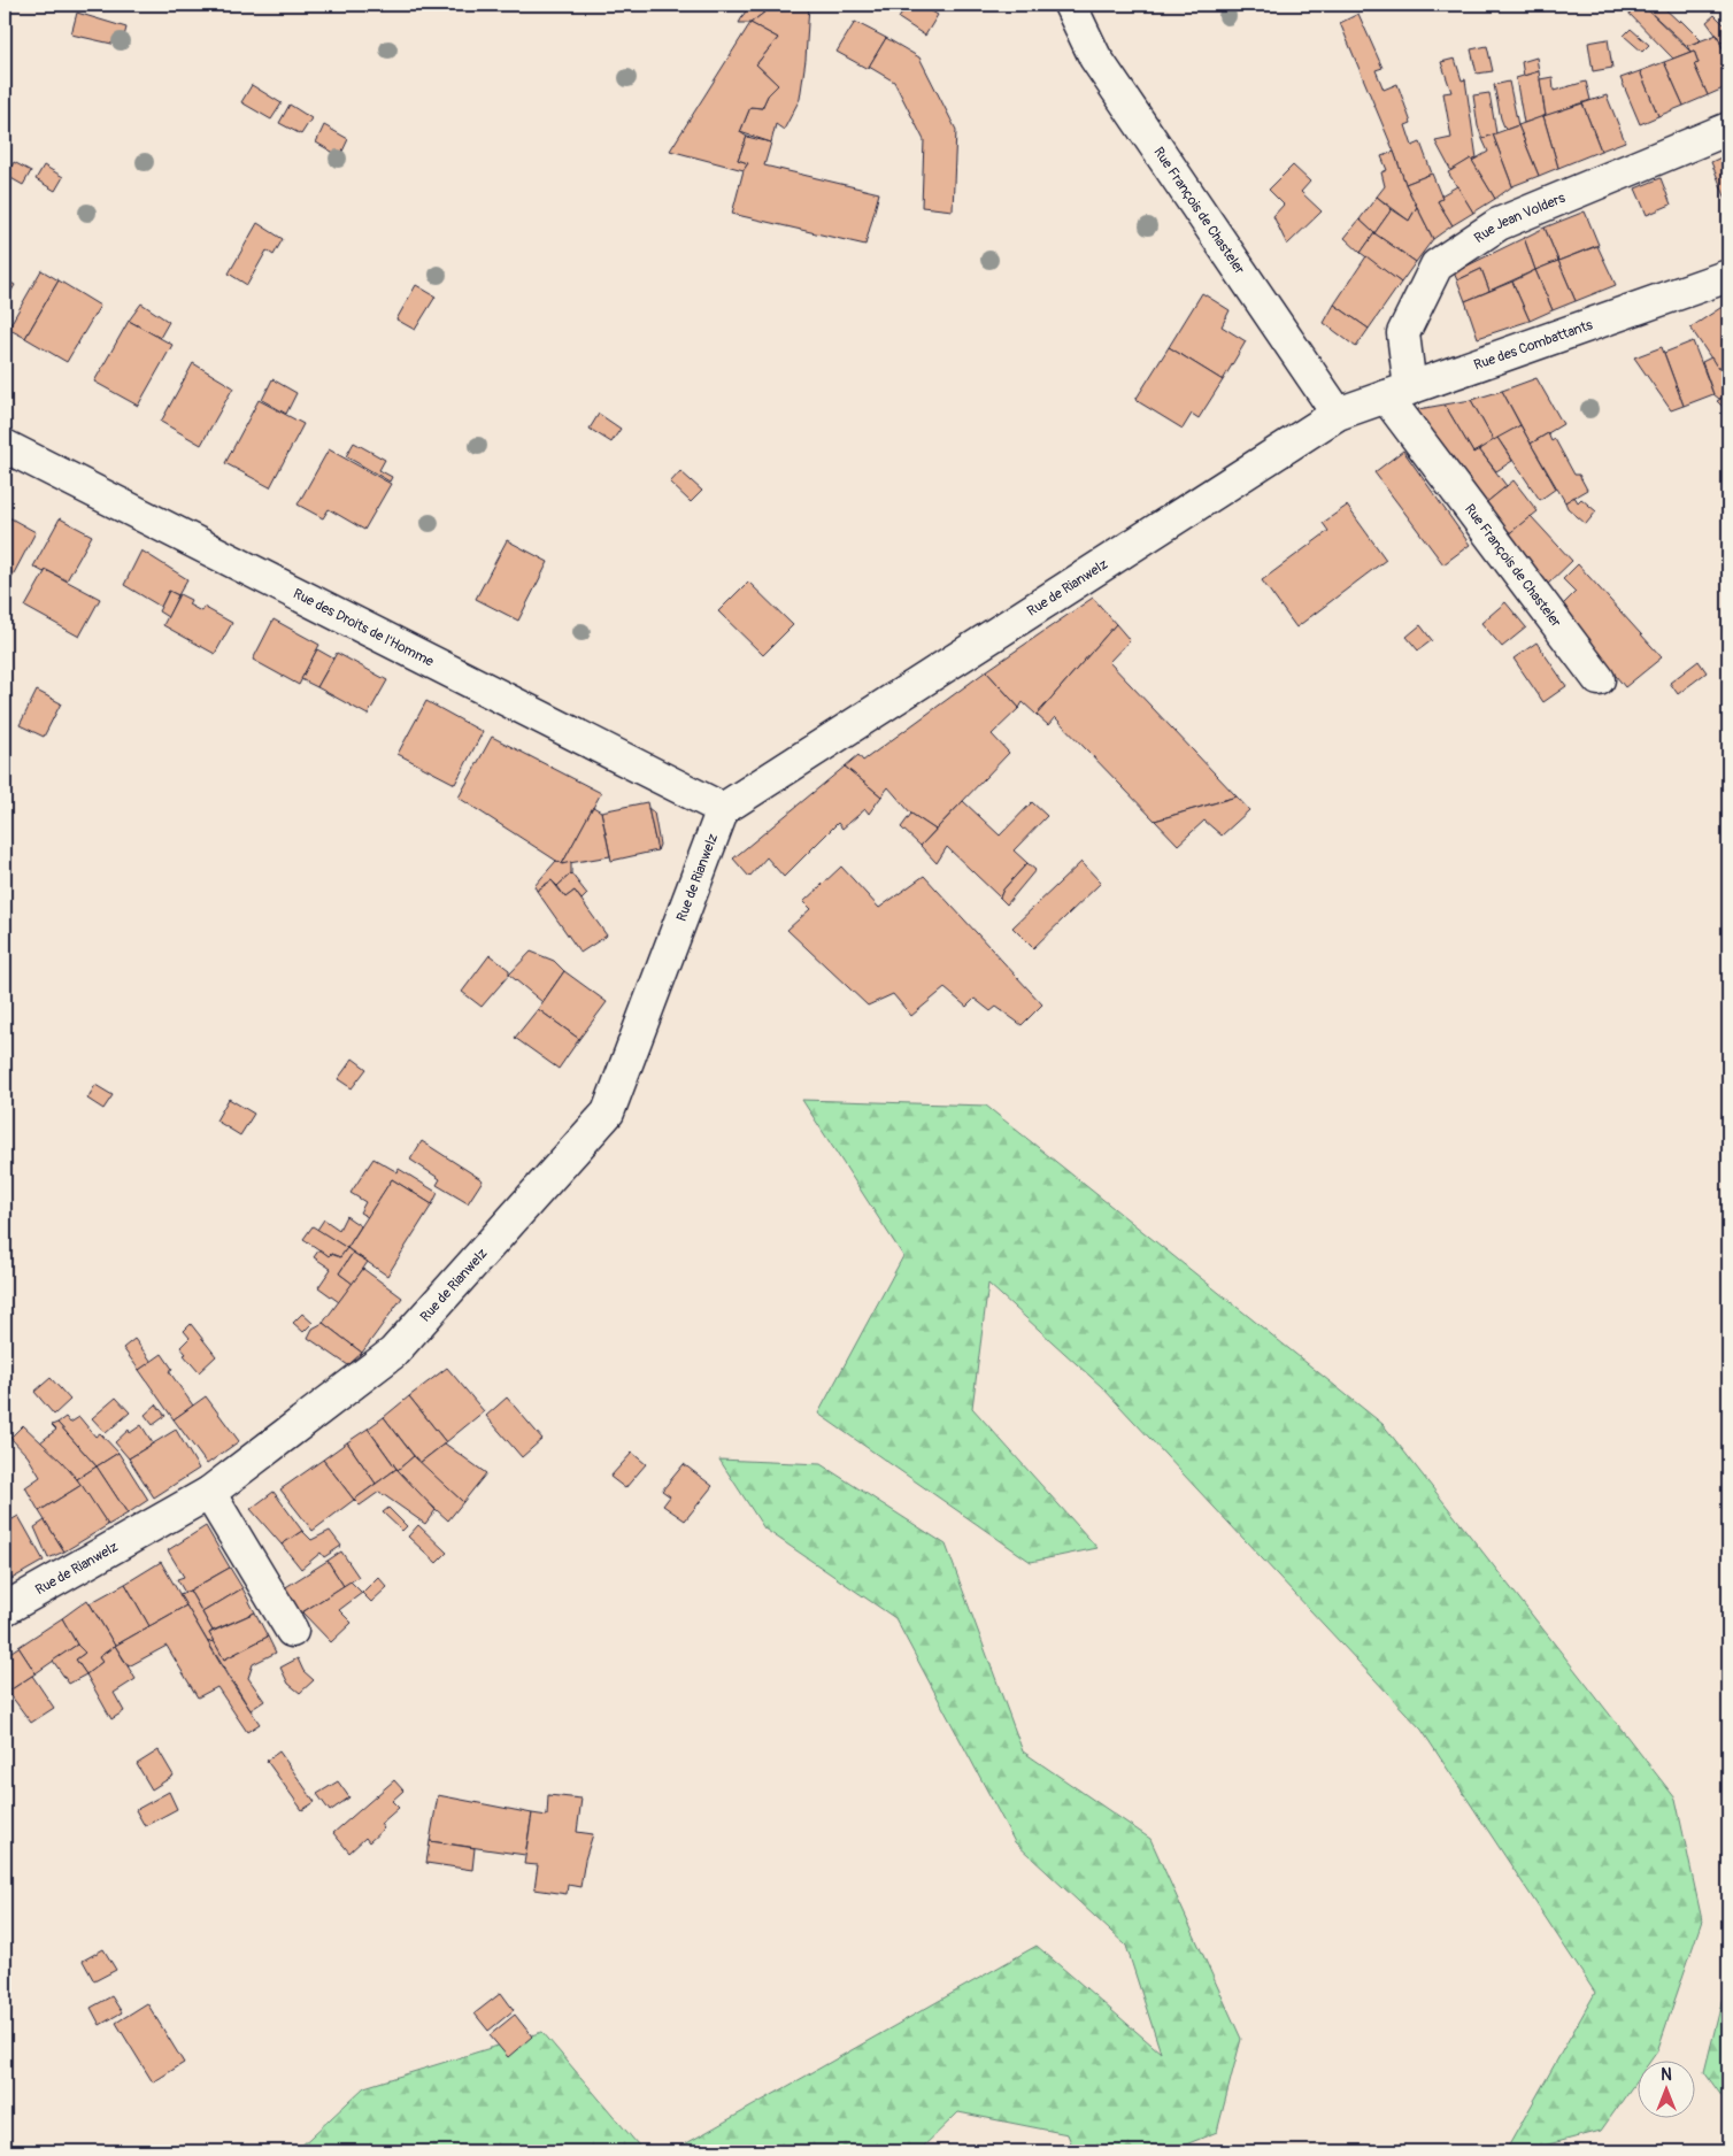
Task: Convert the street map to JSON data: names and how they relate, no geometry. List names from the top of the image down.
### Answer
{
  "streets": {
    "street": [
      "Rue François de Chasteler",
      "Rue Jean Volders",
      "Rue des Combattants",
      "Rue de Rianwelz",
      "Rue des Droits de l'Homme"
    ]
  },
  "crossings": [
    ["Rue François de Chasteler", "Rue Jean Volders"],
    ["Rue François de Chasteler", "Rue des Combattants"],
    ["Rue François de Chasteler", "Rue de Rianwelz"],
    ["Rue Jean Volders", "Rue des Combattants"],
    ["Rue des Combattants", "Rue de Rianwelz"],
    ["Rue de Rianwelz", "Rue des Droits de l'Homme"]
  ],
  "north": "top"
}
